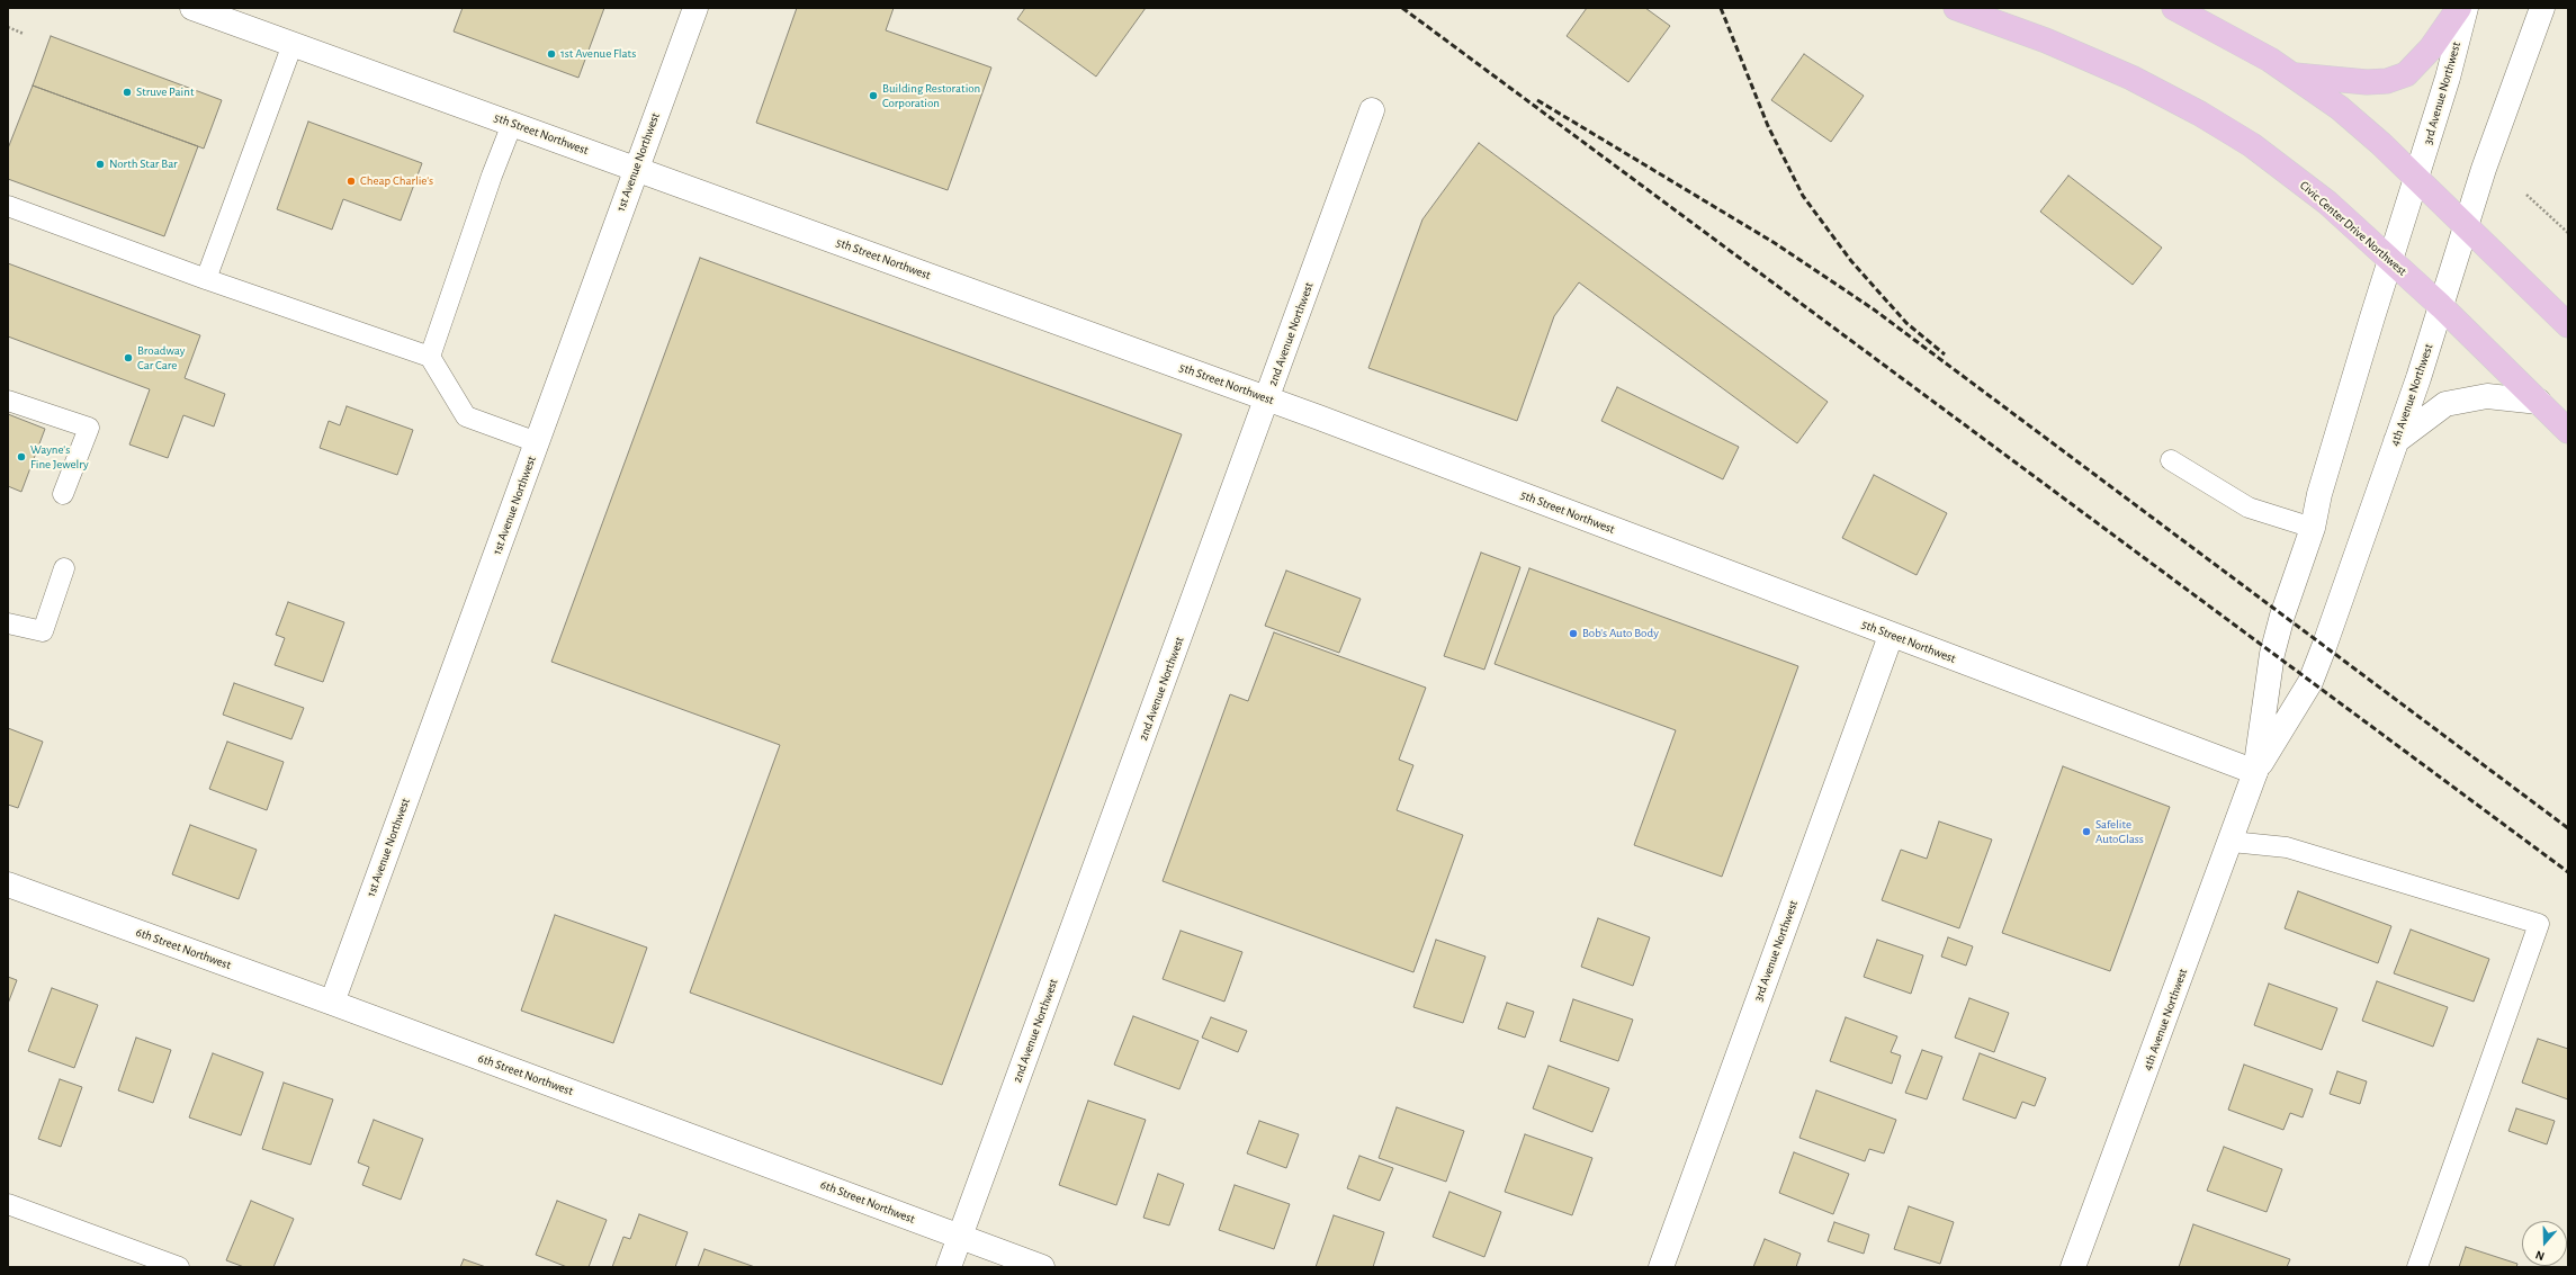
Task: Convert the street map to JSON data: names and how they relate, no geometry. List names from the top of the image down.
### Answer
{
  "streets": {
    "main road": ["Civic Center Drive Northwest"],
    "street": [
      "3rd Avenue Northwest",
      "5th Street Northwest",
      "1st Avenue Northwest",
      "2nd Avenue Northwest",
      "4th Avenue Northwest",
      "6th Street Northwest"
    ]
  },
  "crossings": [
    ["3rd Avenue Northwest", "5th Street Northwest"],
    ["3rd Avenue Northwest", "4th Avenue Northwest"],
    ["5th Street Northwest", "1st Avenue Northwest"],
    ["5th Street Northwest", "2nd Avenue Northwest"],
    ["5th Street Northwest", "4th Avenue Northwest"],
    ["1st Avenue Northwest", "6th Street Northwest"],
    ["Civic Center Drive Northwest", "4th Avenue Northwest"],
    ["2nd Avenue Northwest", "6th Street Northwest"]
  ],
  "places": [
    "1st Avenue Flats",
    "Struve Paint",
    "Building Restoration Corporation",
    "North Star Bar",
    "Cheap Charlie's",
    "Broadway Car Care",
    "Wayne's Fine Jewelry",
    "Bob's Auto Body",
    "Safelite AutoGlass"
  ],
  "north": "bottom"
}
